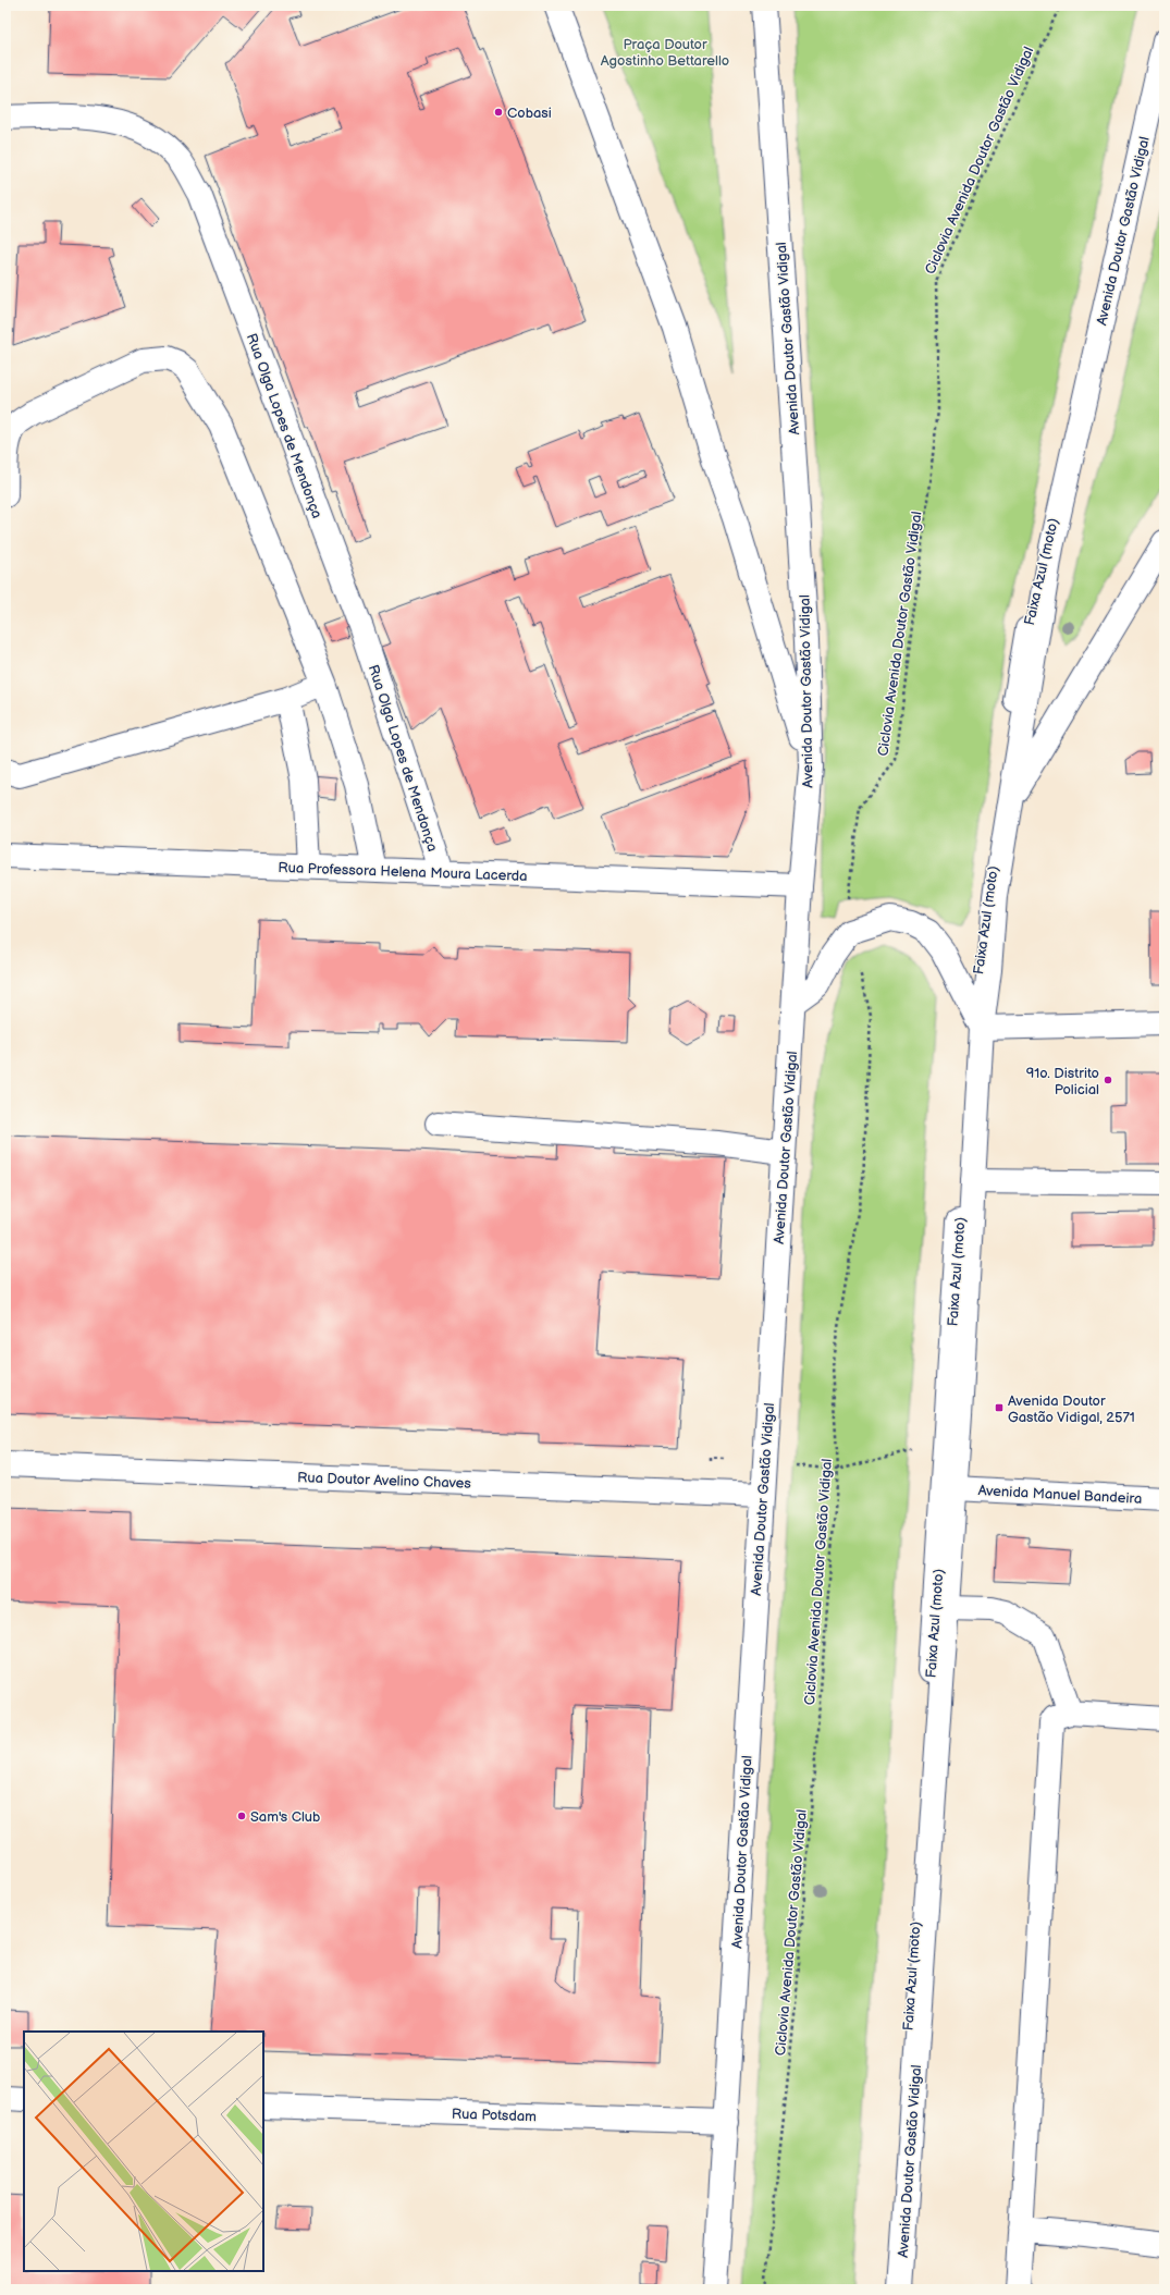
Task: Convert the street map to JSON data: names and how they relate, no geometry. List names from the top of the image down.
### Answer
{
  "streets": {
    "main road": [
      "Avenida Doutor Gastão Vidigal",
      "Rua Olga Lopes de Mendonça",
      "Faixa Azul (moto)",
      "Rua Professora Helena Moura Lacerda",
      "Rua Doutor Avelino Chaves",
      "Avenida Manuel Bandeira",
      "Rua Potsdam"
    ],
    "path": ["Ciclovia Avenida Doutor Gastão Vidigal"]
  },
  "crossings": [
    ["Avenida Doutor Gastão Vidigal", "Faixa Azul (moto)"],
    ["Avenida Doutor Gastão Vidigal", "Rua Professora Helena Moura Lacerda"],
    ["Avenida Doutor Gastão Vidigal", "Rua Doutor Avelino Chaves"],
    ["Avenida Doutor Gastão Vidigal", "Avenida Manuel Bandeira"],
    ["Avenida Doutor Gastão Vidigal", "Rua Potsdam"],
    ["Rua Olga Lopes de Mendonça", "Rua Professora Helena Moura Lacerda"]
  ],
  "parks": ["Praça Doutor Agostinho Bettarello"],
  "places": {
    "other": ["Cobasi", "91o. Distrito Policial", "Sam's Club"],
    "transit": ["Avenida Doutor Gastão Vidigal, 2571"]
  }
}
